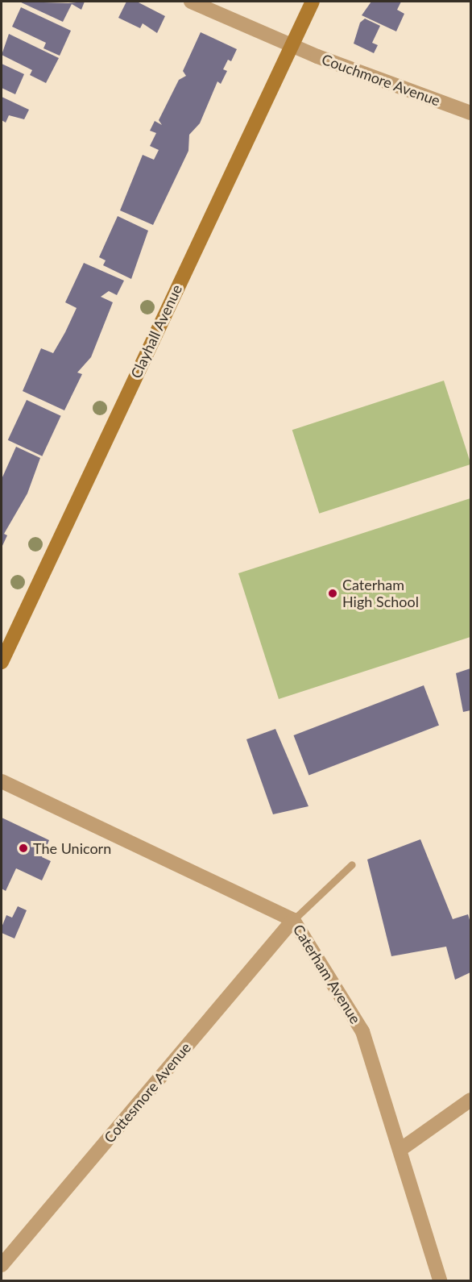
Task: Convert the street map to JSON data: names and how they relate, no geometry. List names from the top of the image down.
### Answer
{
  "streets": {
    "street": [
      "Couchmore Avenue",
      "Clayhall Avenue",
      "Caterham Avenue",
      "Cottesmore Avenue"
    ]
  },
  "crossings": [
    ["Couchmore Avenue", "Clayhall Avenue"],
    ["Caterham Avenue", "Cottesmore Avenue"]
  ],
  "places": ["Caterham High School", "The Unicorn"]
}
